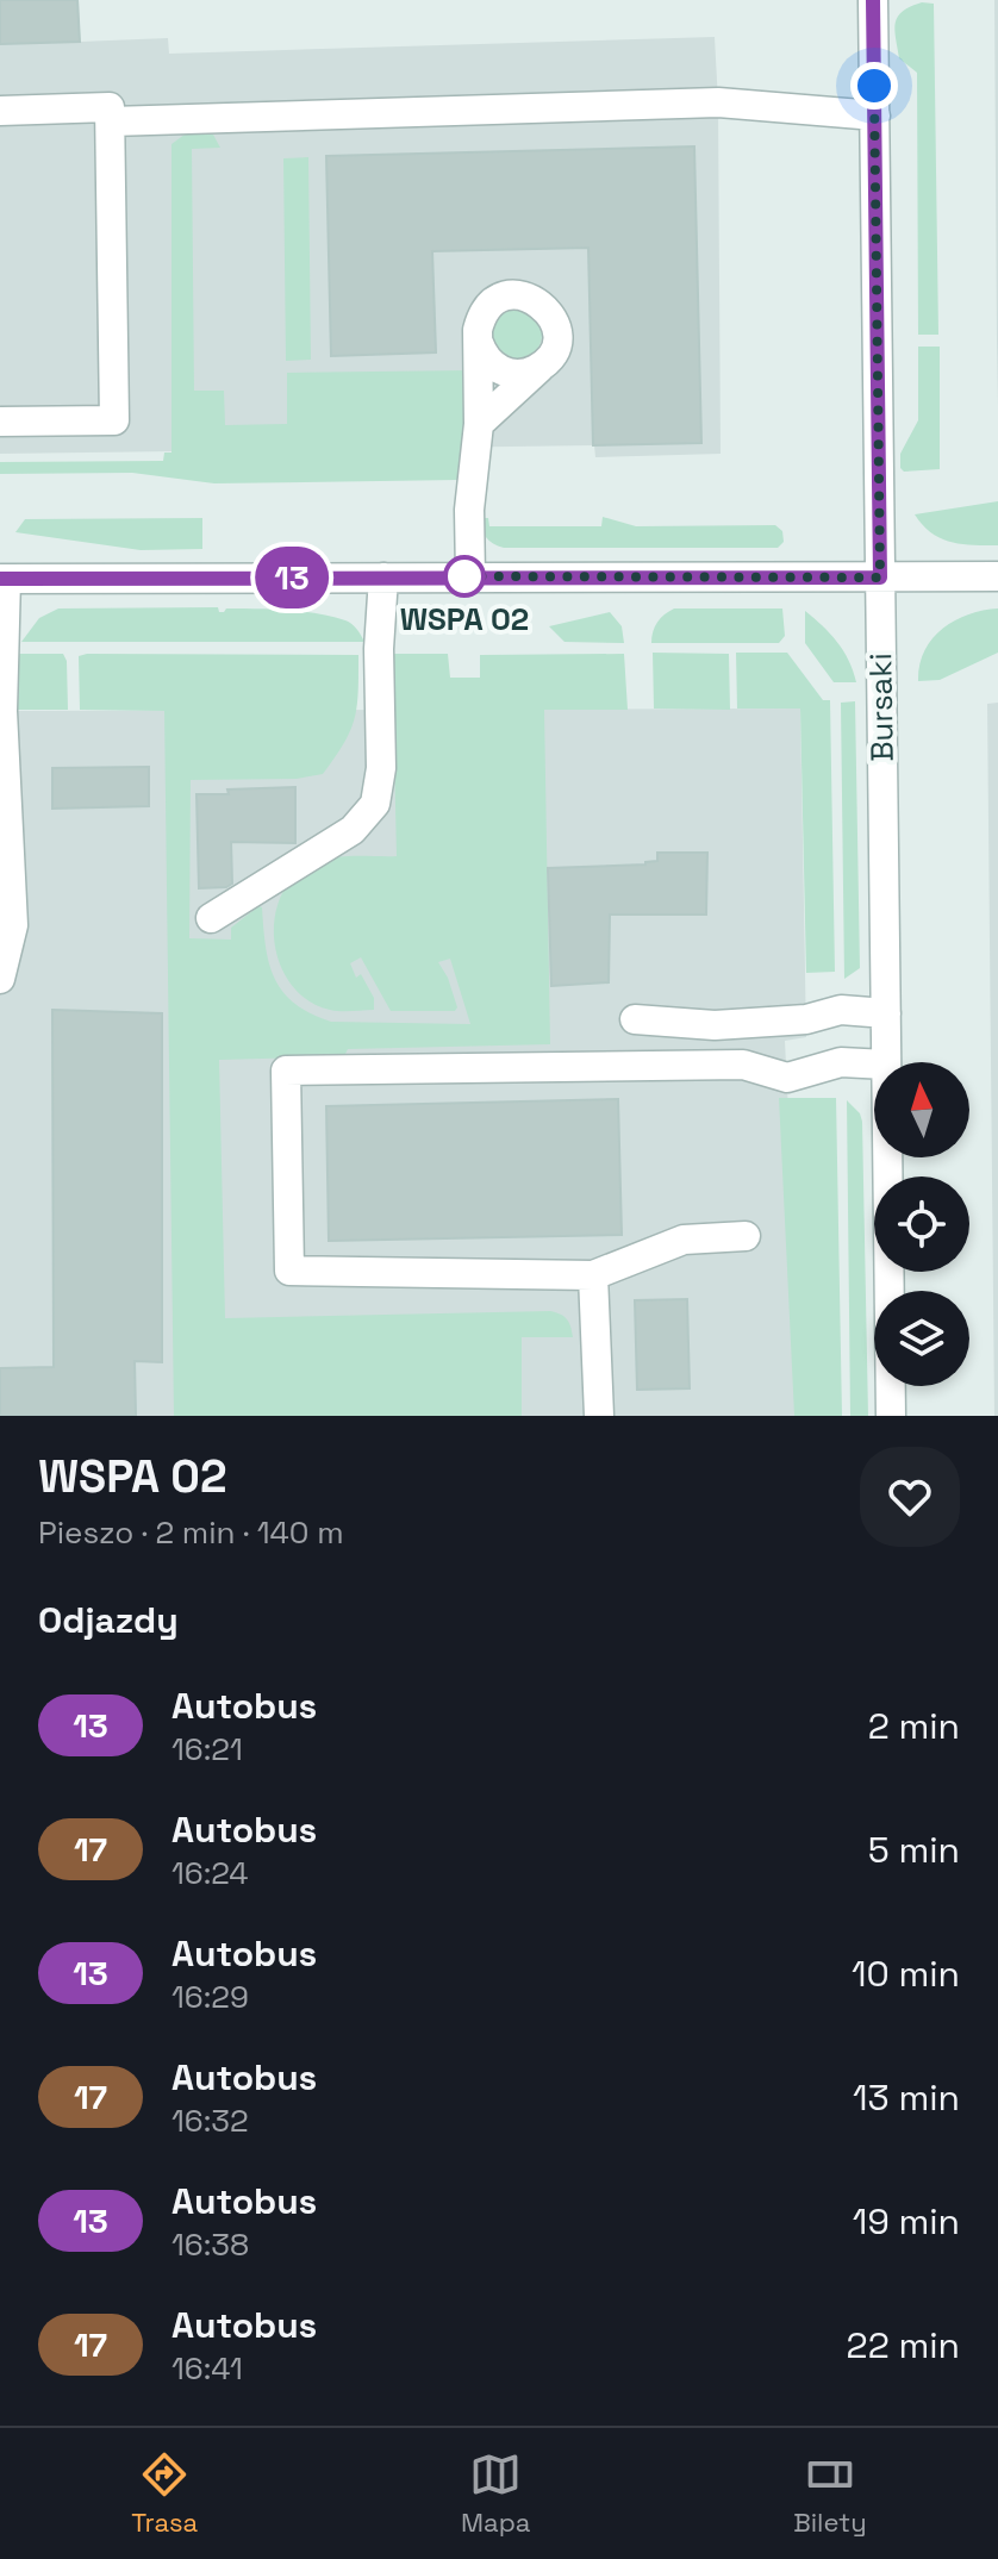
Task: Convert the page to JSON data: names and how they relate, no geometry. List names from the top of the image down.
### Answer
{
  "streets": {
    "street": ["Bursaki"]
  },
  "places": ["WSPA 02"],
  "lines": ["bus line 13"],
  "north": "top",
  "page": {
    "on_map": "13",
    "heading": [
      ["WSPA 02", "Pieszo · 2 min · 140 m"],
      "Odjazdy"
    ],
    "list": [
      {
        "mark": "13",
        "name": "Autobus",
        "note": "16:21",
        "value": "2 min"
      },
      {
        "mark": "17",
        "name": "Autobus",
        "note": "16:24",
        "value": "5 min"
      },
      {
        "mark": "13",
        "name": "Autobus",
        "note": "16:29",
        "value": "10 min"
      },
      {
        "mark": "17",
        "name": "Autobus",
        "note": "16:32",
        "value": "13 min"
      },
      {
        "mark": "13",
        "name": "Autobus",
        "note": "16:38",
        "value": "19 min"
      },
      {
        "mark": "17",
        "name": "Autobus",
        "note": "16:41",
        "value": "22 min"
      }
    ],
    "tabs": ["Trasa", "Mapa", "Bilety"]
  }
}
